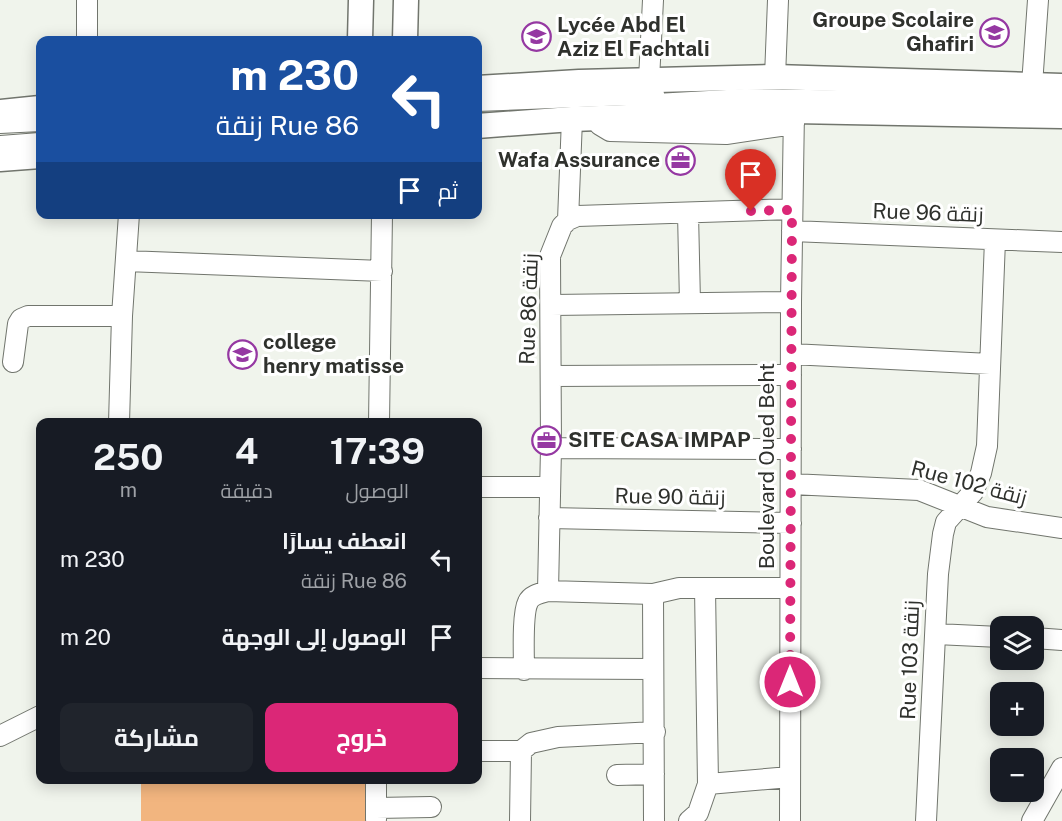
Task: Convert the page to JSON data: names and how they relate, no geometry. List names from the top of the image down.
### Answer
{
  "streets": {
    "street": [
      "Rue 96 زنقة",
      "Rue 86 زنقة",
      "Boulevard Oued Beht",
      "Rue 102 زنقة",
      "Rue 90 زنقة",
      "Rue 103 زنقة"
    ]
  },
  "crossings": [
    ["Rue 96 زنقة", "Boulevard Oued Beht"],
    ["Rue 96 زنقة", "Rue 103 زنقة"],
    ["Rue 86 زنقة", "Rue 90 زنقة"],
    ["Boulevard Oued Beht", "Rue 102 زنقة"],
    ["Boulevard Oued Beht", "Rue 90 زنقة"],
    ["Rue 102 زنقة", "Rue 103 زنقة"]
  ],
  "places": {
    "school or university": ["Groupe Scolaire Ghafiri", "Lycée Abd El Aziz El Fachtali", "college henry matisse"],
    "office": ["Wafa Assurance", "SITE CASA IMPAP"]
  },
  "page": {
    "turn": ["230 m", "Rue 86 زنقة"],
    "then": "ثم",
    "eta": [
      "17:39",
      "الوصول",
      "4",
      "دقيقة",
      "250",
      "m"
    ],
    "list": [
      {
        "name": "انعطف يسارًا",
        "note": "Rue 86 زنقة",
        "value": "230 m"
      },
      {
        "name": "الوصول إلى الوجهة",
        "value": "20 m"
      }
    ],
    "map_buttons": ["+", "−"],
    "buttons": ["خروج", "مشاركة"]
  }
}
